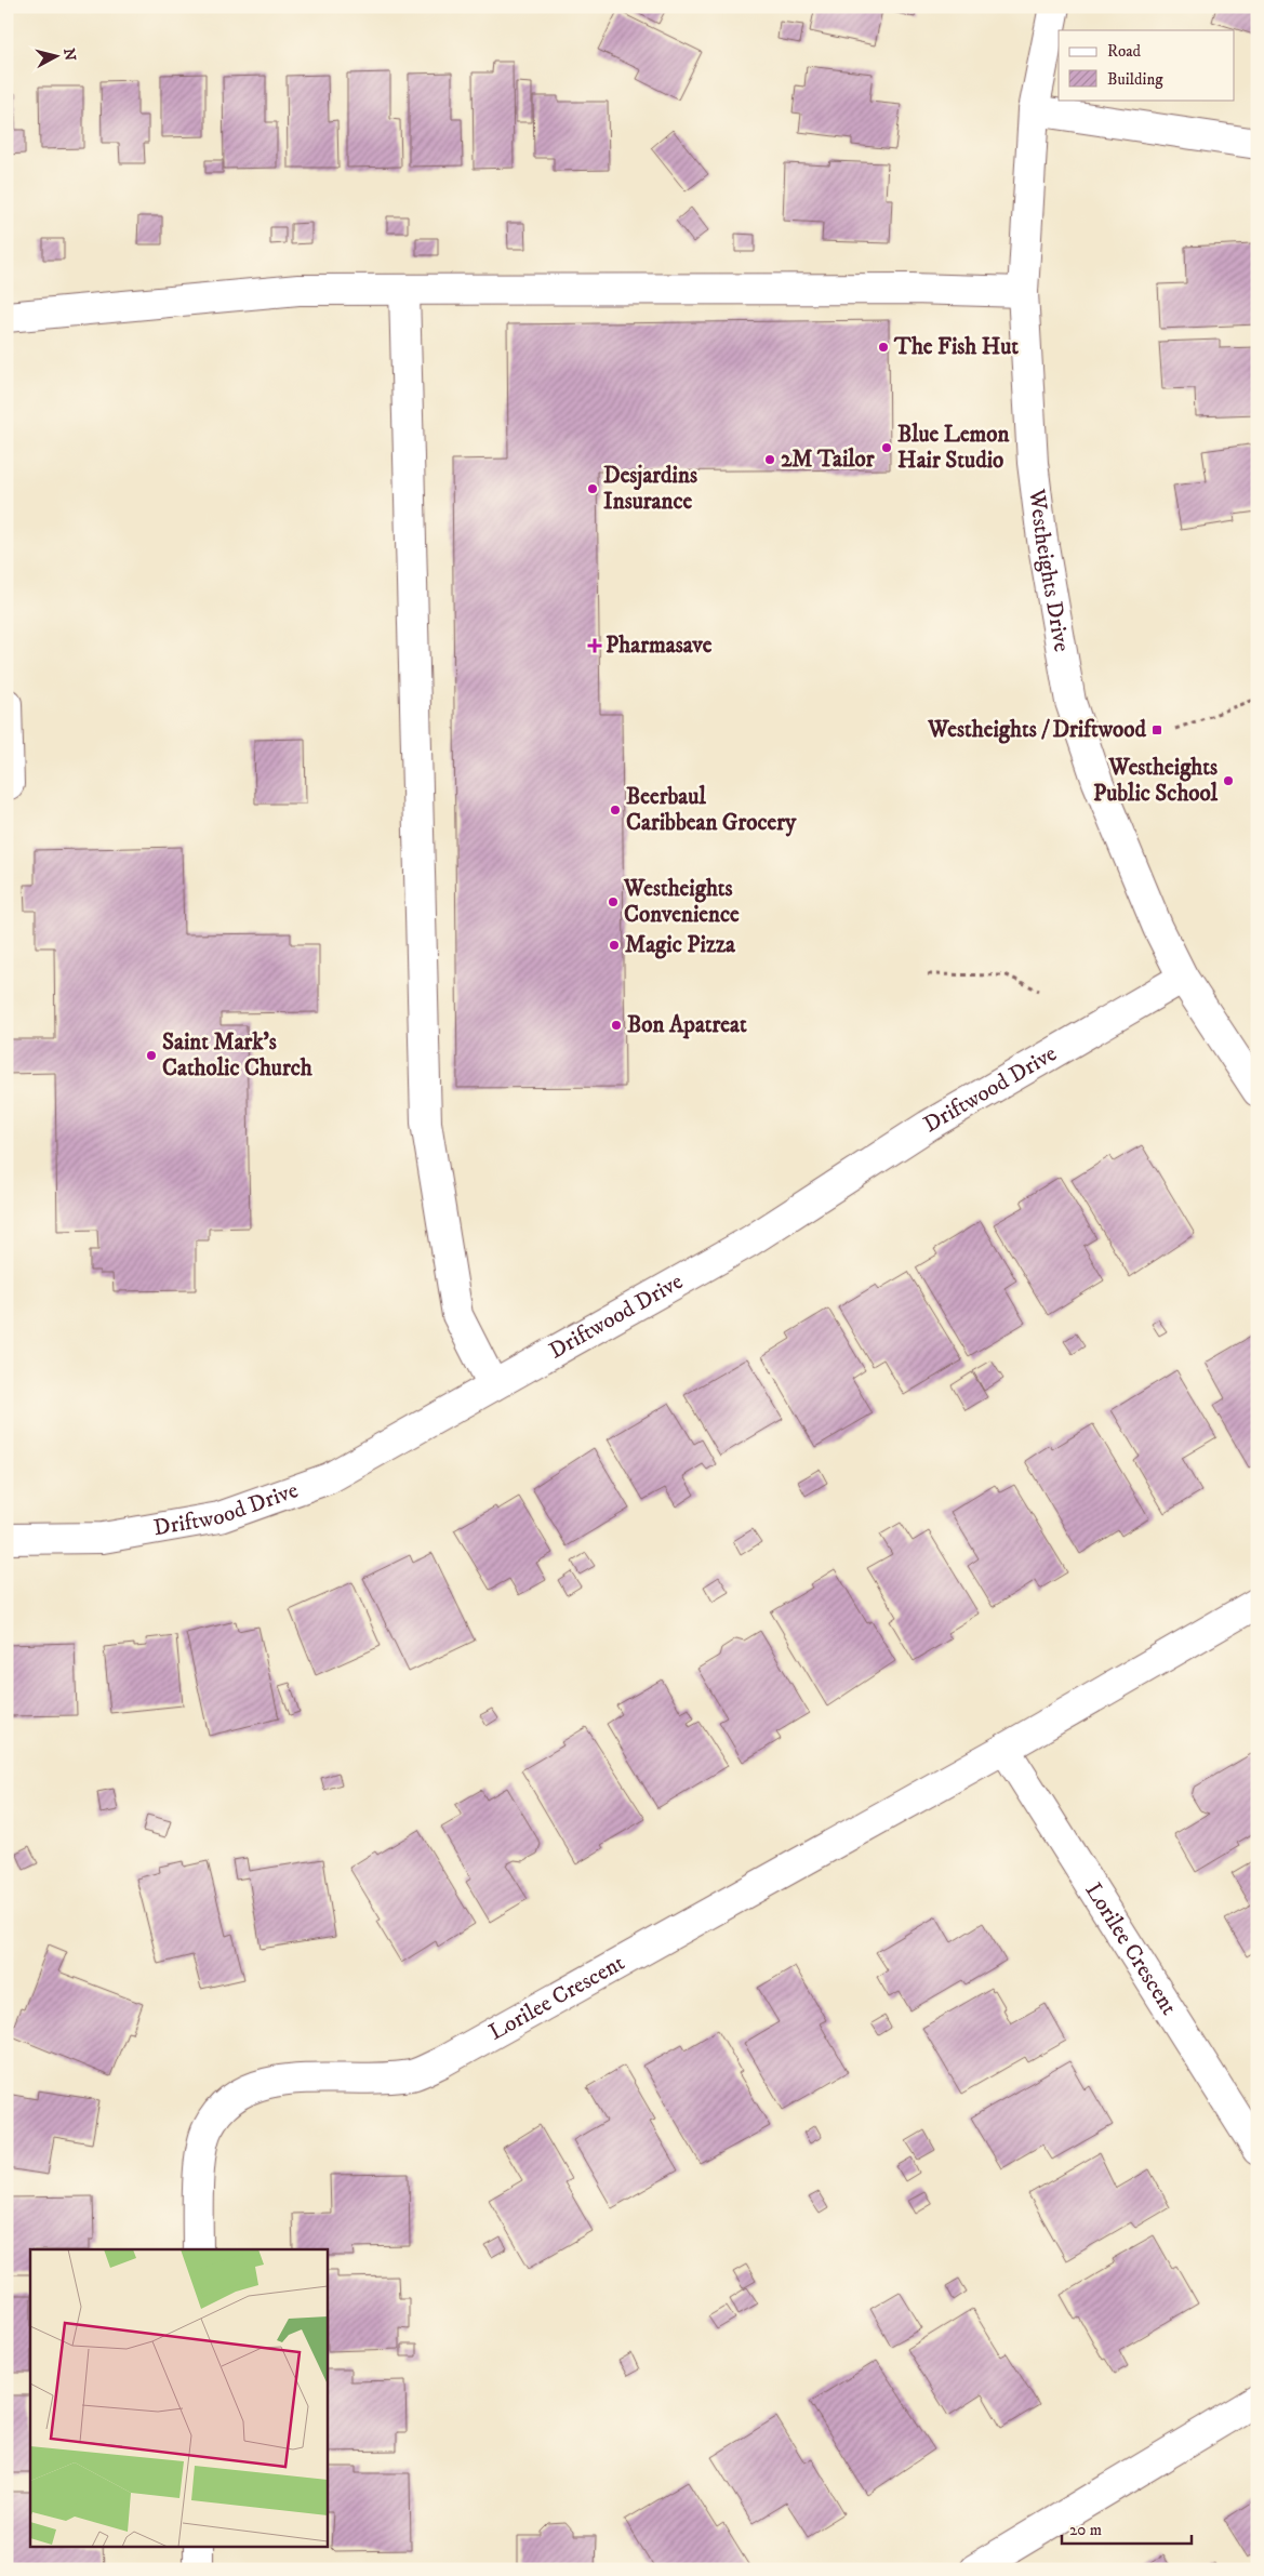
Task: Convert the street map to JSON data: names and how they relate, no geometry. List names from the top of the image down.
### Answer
{
  "streets": {
    "street": ["Westheights Drive", "Driftwood Drive", "Lorilee Crescent"]
  },
  "crossings": [
    ["Westheights Drive", "Driftwood Drive"]
  ],
  "places": {
    "other": [
      "The Fish Hut",
      "Blue Lemon Hair Studio",
      "2M Tailor",
      "Desjardins Insurance",
      "Westheights Public School",
      "Beerbaul Caribbean Grocery",
      "Westheights Convenience",
      "Magic Pizza",
      "Bon Apatreat",
      "Saint Mark's Catholic Church"
    ],
    "health": ["Pharmasave"],
    "transit": ["Westheights / Driftwood"]
  },
  "legend": ["Road", "Building"],
  "scale_bar": "20 m",
  "north": "right"
}
